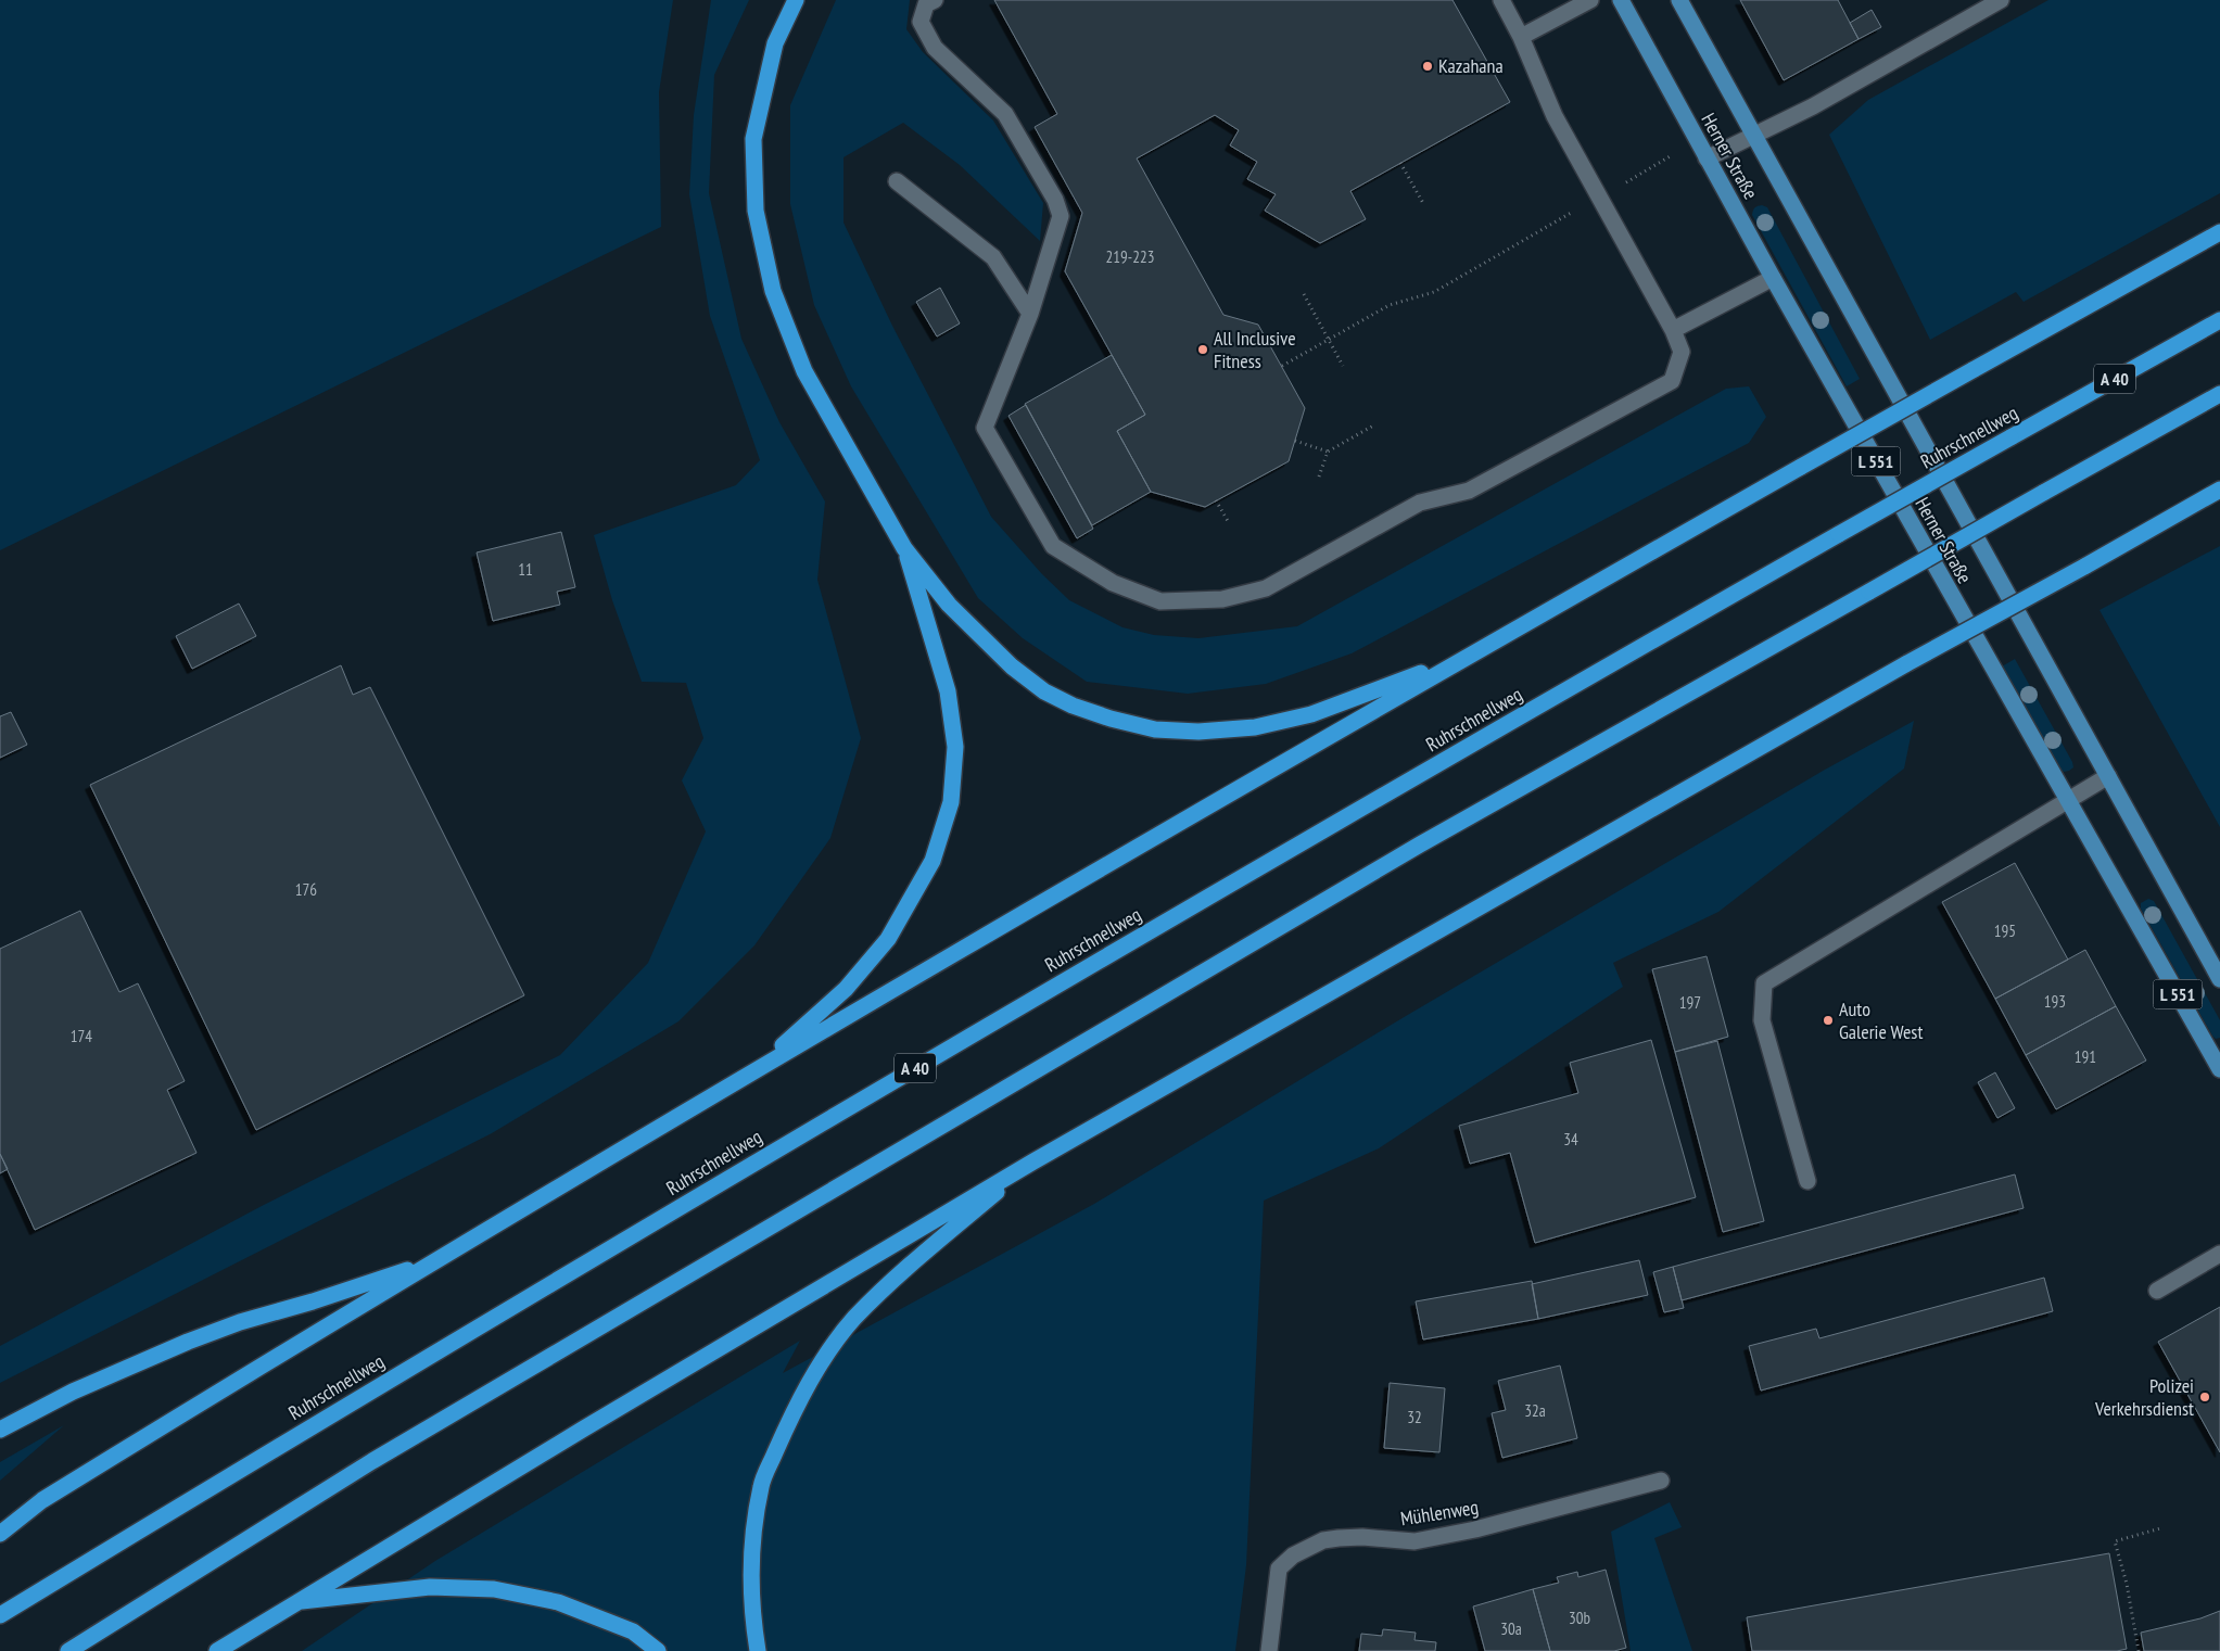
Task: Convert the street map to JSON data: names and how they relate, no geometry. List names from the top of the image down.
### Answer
{
  "streets": {
    "highway": ["A 40", "Ruhrschnellweg"],
    "main road": ["Herner Straße", "L 551"],
    "street": ["Mühlenweg"]
  },
  "places": [
    "Kazahana",
    "All Inclusive Fitness",
    "Auto Galerie West",
    "Polizei Verkehrsdienst"
  ],
  "house_numbers": [
    "219-223",
    "11",
    "176",
    "195",
    "193",
    "197",
    "174",
    "191",
    "34",
    "32a",
    "32",
    "30b",
    "30a"
  ]
}
